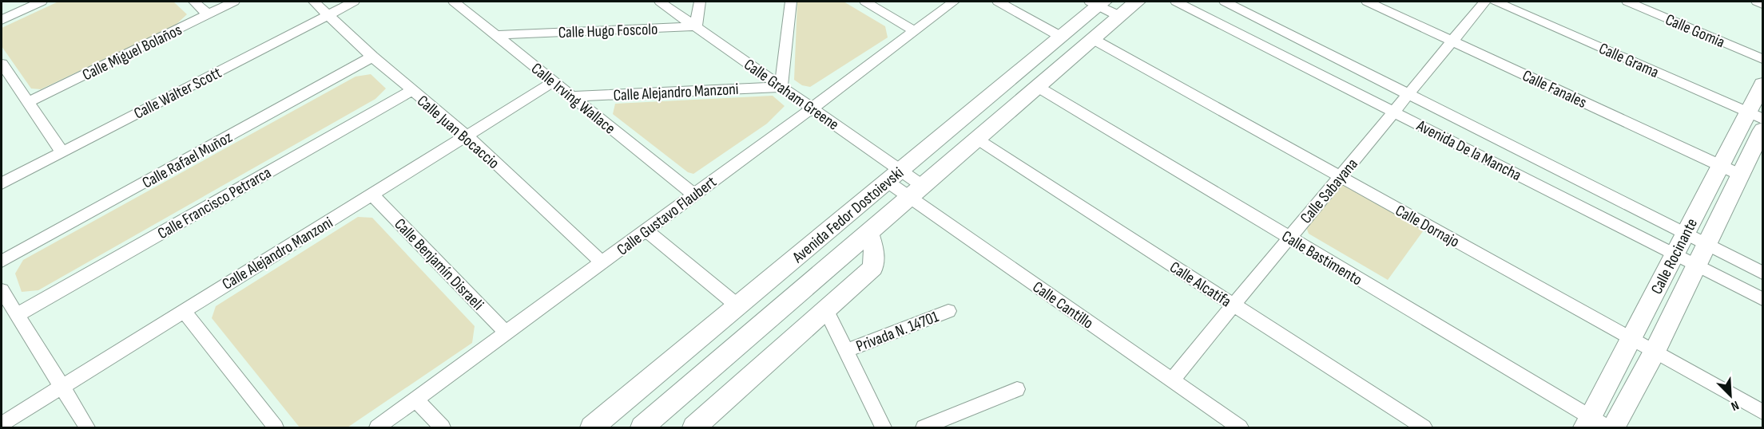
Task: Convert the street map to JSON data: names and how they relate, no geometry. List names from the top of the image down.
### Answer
{
  "streets": {
    "main road": ["Avenida Fedor Dostoievski", "Calle Rocinante"],
    "street": [
      "Calle Hugo Foscolo",
      "Calle Gomia",
      "Calle Miguel Bolaños",
      "Calle Grama",
      "Calle Fanales",
      "Calle Alejandro Manzoni",
      "Calle Walter Scott",
      "Calle Graham Greene",
      "Calle Irving Wallace",
      "Calle Juan Bocaccio",
      "Avenida De la Mancha",
      "Calle Rafael Muñoz",
      "Calle Sabayana",
      "Calle Francisco Petrarca",
      "Calle Gustavo Flaubert",
      "Calle Dornajo",
      "Calle Bastimento",
      "Calle Benjamín Disraeli",
      "Calle Alcatifa",
      "Calle Cantillo",
      "Privada N. 14701"
    ]
  },
  "crossings": [
    ["Calle Hugo Foscolo", "Calle Graham Greene"],
    ["Calle Hugo Foscolo", "Calle Irving Wallace"],
    ["Calle Grama", "Calle Rocinante"],
    ["Calle Fanales", "Calle Sabayana"],
    ["Calle Fanales", "Calle Rocinante"],
    ["Calle Alejandro Manzoni", "Calle Graham Greene"],
    ["Calle Alejandro Manzoni", "Calle Irving Wallace"],
    ["Calle Alejandro Manzoni", "Calle Juan Bocaccio"],
    ["Calle Alejandro Manzoni", "Calle Benjamín Disraeli"],
    ["Calle Walter Scott", "Calle Juan Bocaccio"],
    ["Calle Graham Greene", "Avenida Fedor Dostoievski"],
    ["Calle Graham Greene", "Calle Gustavo Flaubert"],
    ["Calle Graham Greene", "Calle Cantillo"],
    ["Calle Irving Wallace", "Calle Gustavo Flaubert"],
    ["Calle Juan Bocaccio", "Calle Rafael Muñoz"],
    ["Calle Juan Bocaccio", "Calle Francisco Petrarca"],
    ["Calle Juan Bocaccio", "Calle Gustavo Flaubert"],
    ["Avenida De la Mancha", "Calle Sabayana"],
    ["Avenida De la Mancha", "Calle Rocinante"],
    ["Calle Sabayana", "Calle Dornajo"],
    ["Calle Sabayana", "Calle Bastimento"],
    ["Calle Sabayana", "Calle Alcatifa"],
    ["Calle Sabayana", "Calle Cantillo"],
    ["Avenida Fedor Dostoievski", "Calle Dornajo"],
    ["Avenida Fedor Dostoievski", "Calle Bastimento"],
    ["Avenida Fedor Dostoievski", "Calle Alcatifa"],
    ["Avenida Fedor Dostoievski", "Calle Cantillo"],
    ["Calle Gustavo Flaubert", "Calle Benjamín Disraeli"],
    ["Calle Dornajo", "Calle Rocinante"],
    ["Calle Rocinante", "Calle Bastimento"]
  ],
  "north": "bottom right"
}
